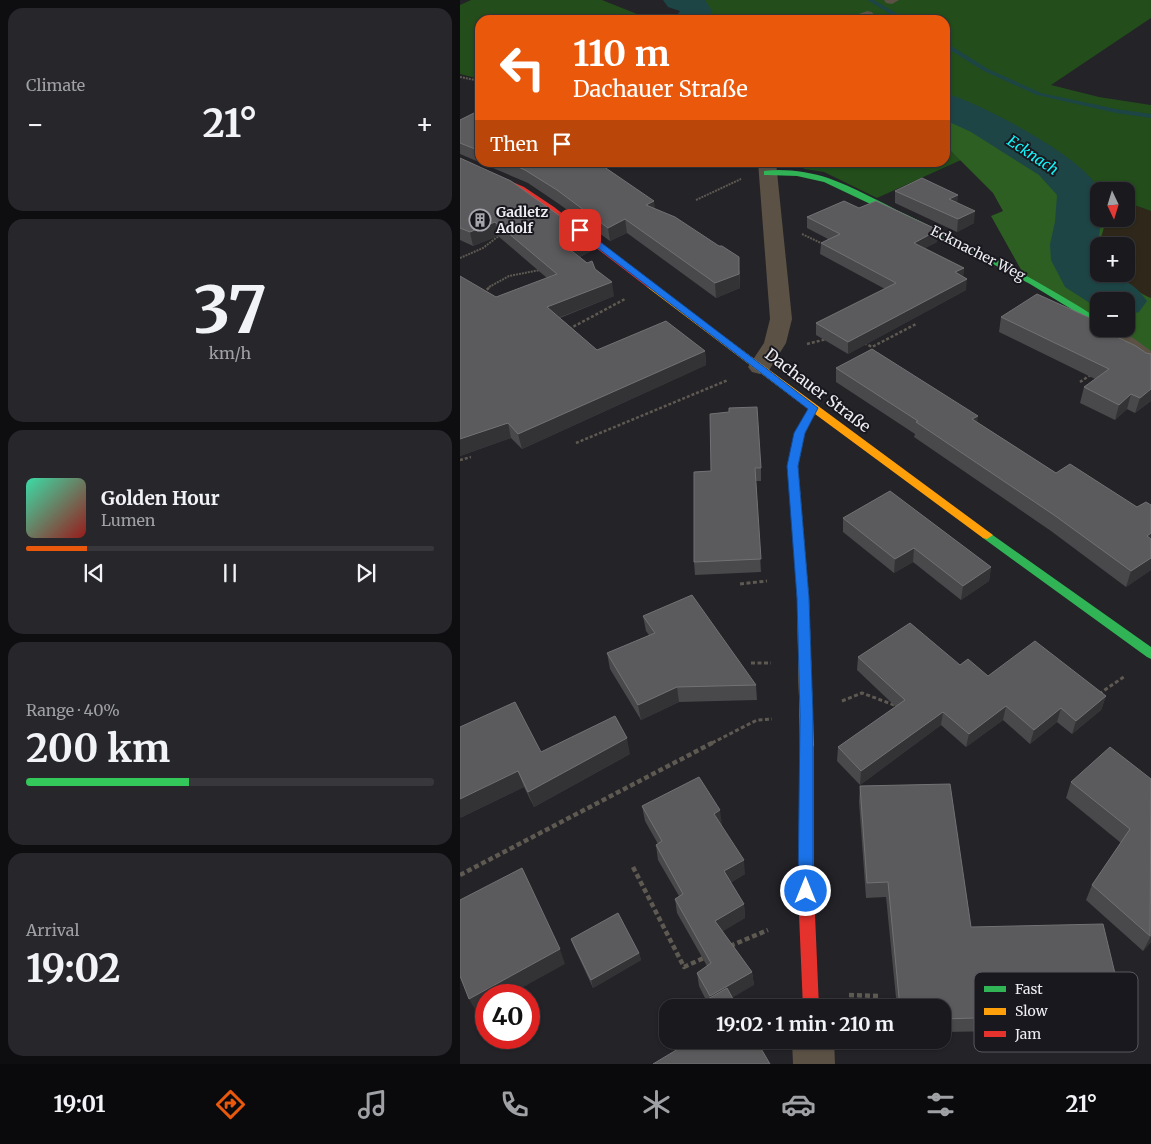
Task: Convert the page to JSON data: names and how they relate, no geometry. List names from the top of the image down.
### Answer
{
  "streets": {
    "street": ["Ecknacher Weg", "Dachauer Straße"]
  },
  "water": ["Ecknach"],
  "places": {
    "building": ["Gadletz Adolf"]
  },
  "legend": ["Fast", "Slow", "Jam"],
  "north": "bottom",
  "page": {
    "tile": [
      "Climate",
      ["37", "km/h"],
      ["Range · 40%", "200 km"],
      ["Arrival", "19:02"]
    ],
    "turn": ["110 m", "Dachauer Straße"],
    "heat": ["−", "21°", "+"],
    "then": "Then",
    "map_buttons": ["+", "−"],
    "song": ["Golden Hour", "Lumen"],
    "limit": "40",
    "trip": "19:02 · 1 min · 210 m",
    "tabs": ["19:01", "21°"]
  }
}
